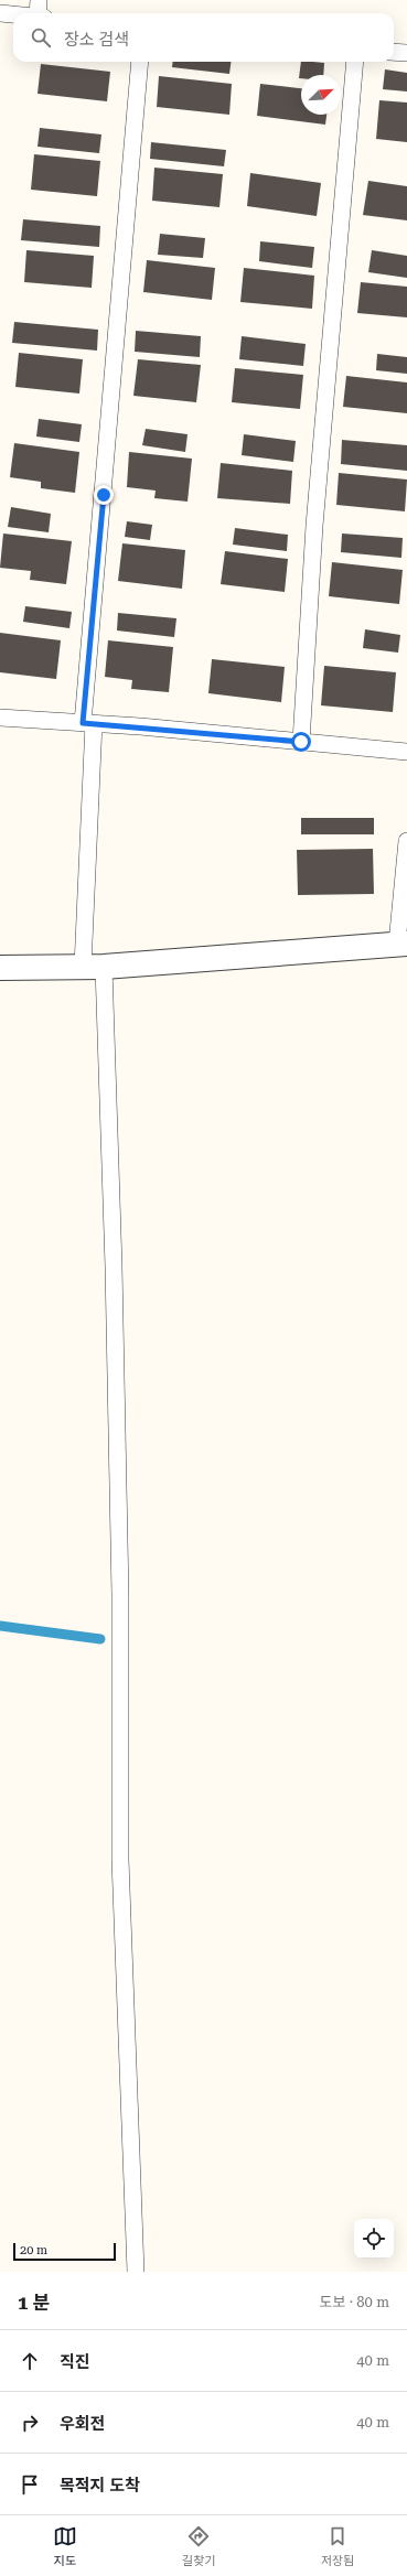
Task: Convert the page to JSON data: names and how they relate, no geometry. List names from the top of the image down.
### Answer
{
  "scale_bar": "20 m",
  "north": "top right",
  "page": {
    "search": "장소 검색",
    "scale": "20 m",
    "heading": ["1 분", "도보 · 80 m"],
    "list": [
      ["직진", "40 m"],
      ["우회전", "40 m"],
      "목적지 도착"
    ],
    "nav": ["지도", "길찾기", "저장됨"]
  }
}
